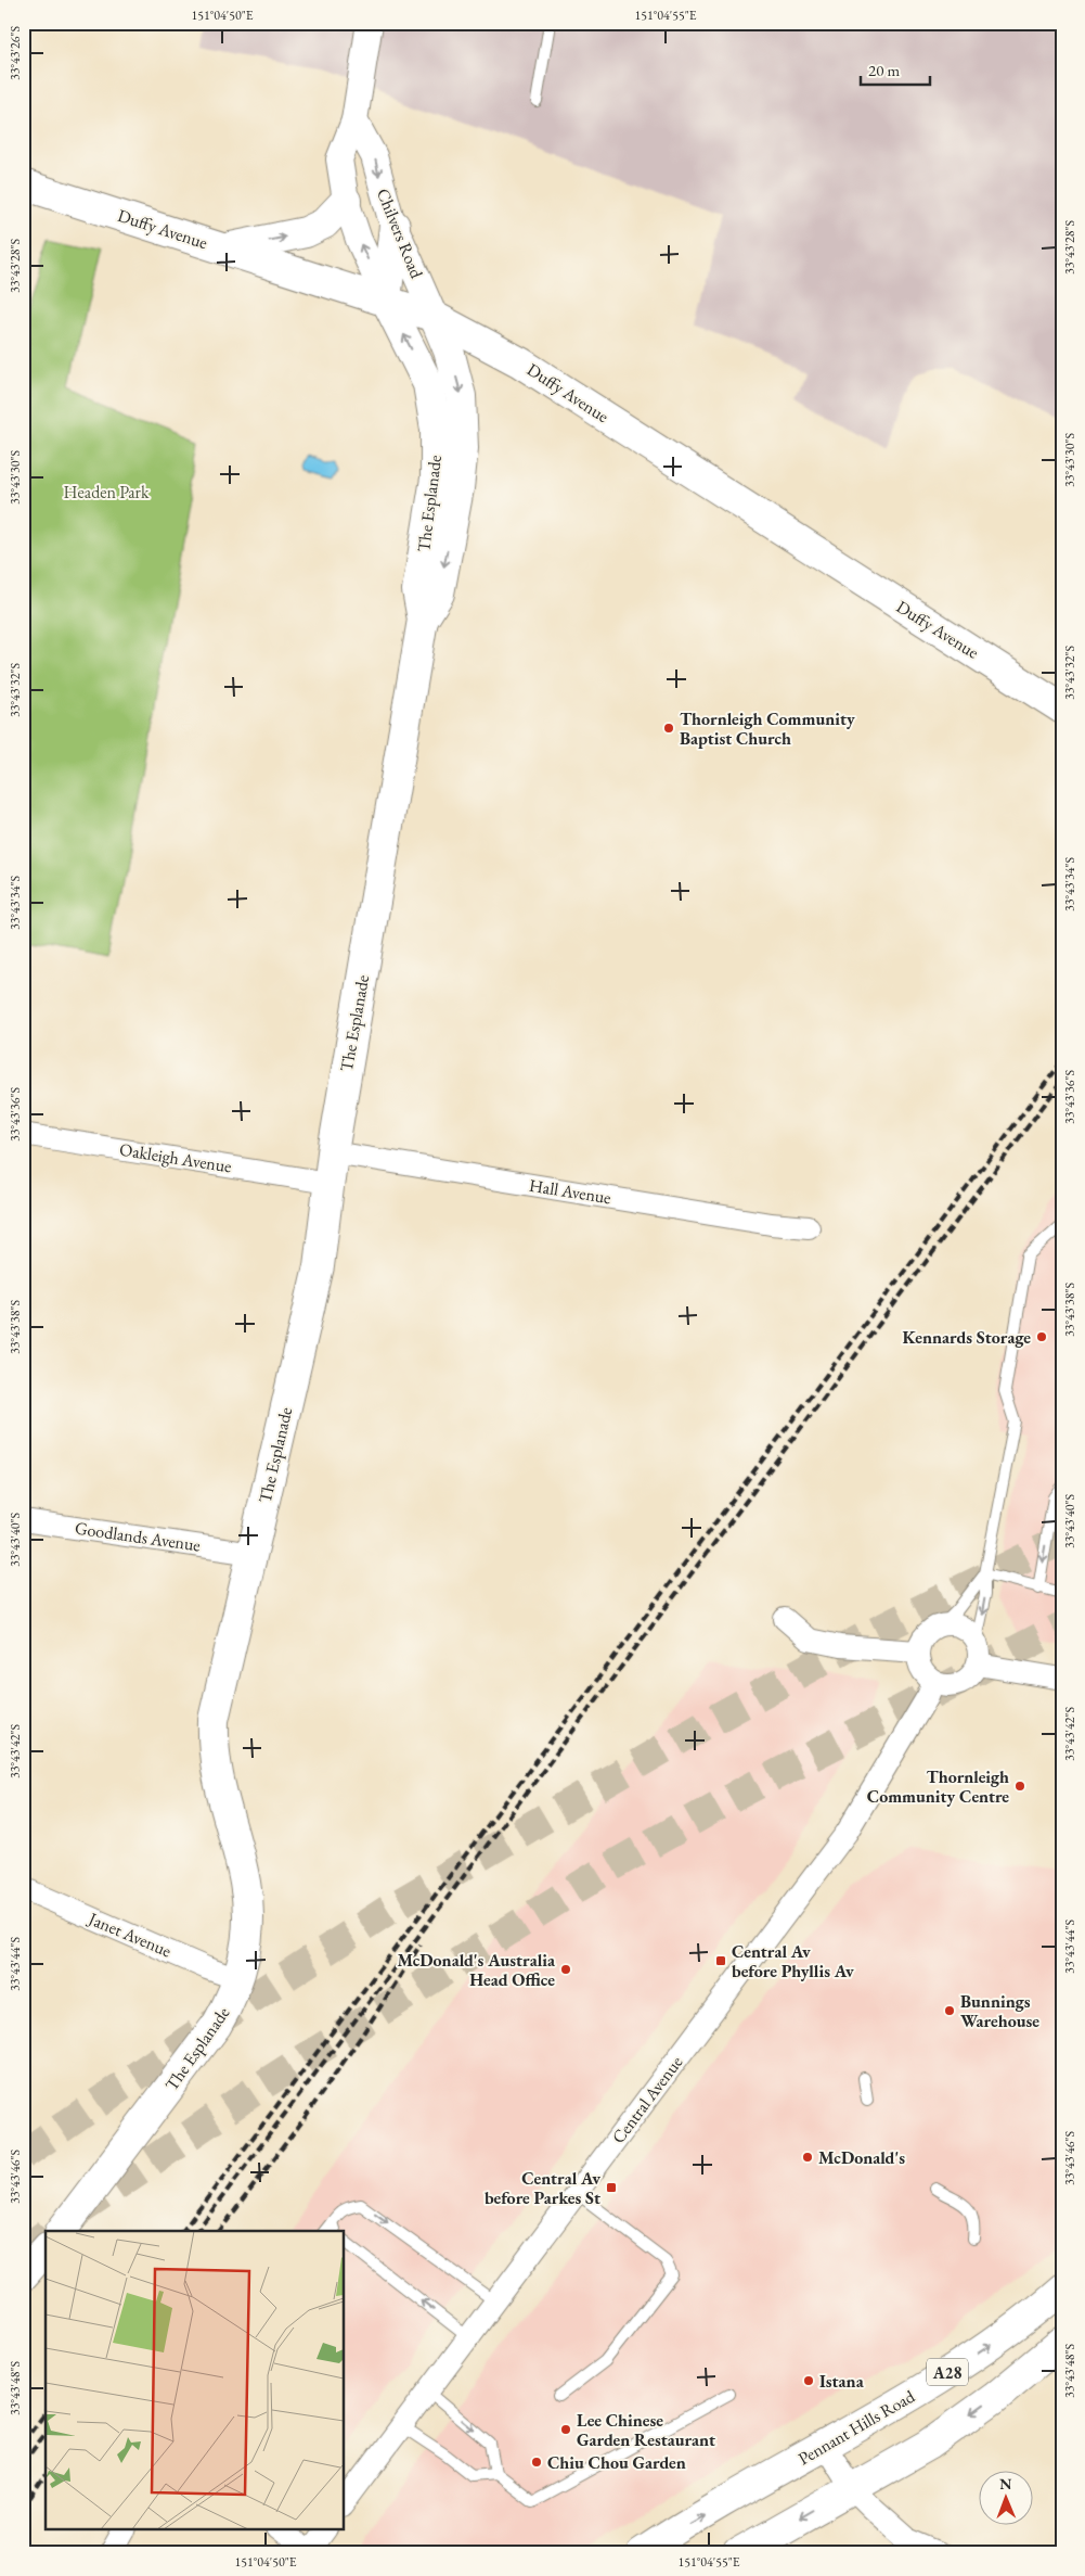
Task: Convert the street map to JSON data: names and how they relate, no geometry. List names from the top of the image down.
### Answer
{
  "streets": {
    "main road": [
      "Duffy Avenue",
      "The Esplanade",
      "A28",
      "Pennant Hills Road"
    ],
    "street": [
      "Chilvers Road",
      "Oakleigh Avenue",
      "Hall Avenue",
      "Goodlands Avenue",
      "Janet Avenue",
      "Central Avenue"
    ]
  },
  "crossings": [
    ["Duffy Avenue", "Chilvers Road"],
    ["Duffy Avenue", "The Esplanade"],
    ["Chilvers Road", "The Esplanade"],
    ["The Esplanade", "Oakleigh Avenue"],
    ["The Esplanade", "Hall Avenue"],
    ["The Esplanade", "Goodlands Avenue"],
    ["The Esplanade", "Janet Avenue"]
  ],
  "parks": ["Headen Park"],
  "places": {
    "other": [
      "Thornleigh Community Baptist Church",
      "Kennards Storage",
      "Thornleigh Community Centre",
      "McDonald's Australia Head Office",
      "Bunnings Warehouse",
      "McDonald's",
      "Istana",
      "Lee Chinese Garden Restaurant",
      "Chiu Chou Garden"
    ],
    "transit": ["Central Av before Phyllis Av", "Central Av before Parkes St"]
  },
  "scale_bar": "20 m",
  "north": "top",
  "coordinates": [
    "151°04'50\"E",
    "151°04'55\"E",
    "33°43'26\"S",
    "33°43'28\"S",
    "33°43'30\"S",
    "33°43'32\"S",
    "33°43'34\"S",
    "33°43'36\"S",
    "33°43'38\"S",
    "33°43'40\"S",
    "33°43'42\"S",
    "33°43'44\"S",
    "33°43'46\"S",
    "33°43'48\"S"
  ]
}
